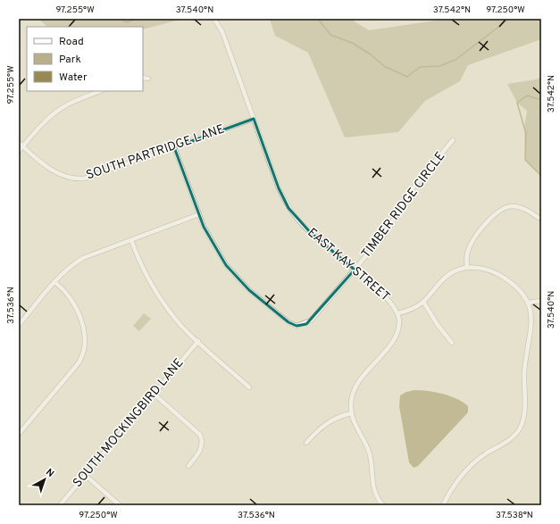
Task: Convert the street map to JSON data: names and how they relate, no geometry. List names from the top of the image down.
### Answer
{
  "streets": {
    "street": [
      "SOUTH PARTRIDGE LANE",
      "TIMBER RIDGE CIRCLE",
      "EAST KAY STREET",
      "SOUTH MOCKINGBIRD LANE"
    ]
  },
  "crossings": [
    ["SOUTH PARTRIDGE LANE", "EAST KAY STREET"],
    ["TIMBER RIDGE CIRCLE", "EAST KAY STREET"]
  ],
  "legend": ["Road", "Park", "Water"],
  "north": "top right",
  "coordinates": [
    "97.255°W",
    "37.540°N",
    "37.542°N",
    "97.250°W",
    "37.536°N",
    "37.538°N"
  ]
}
